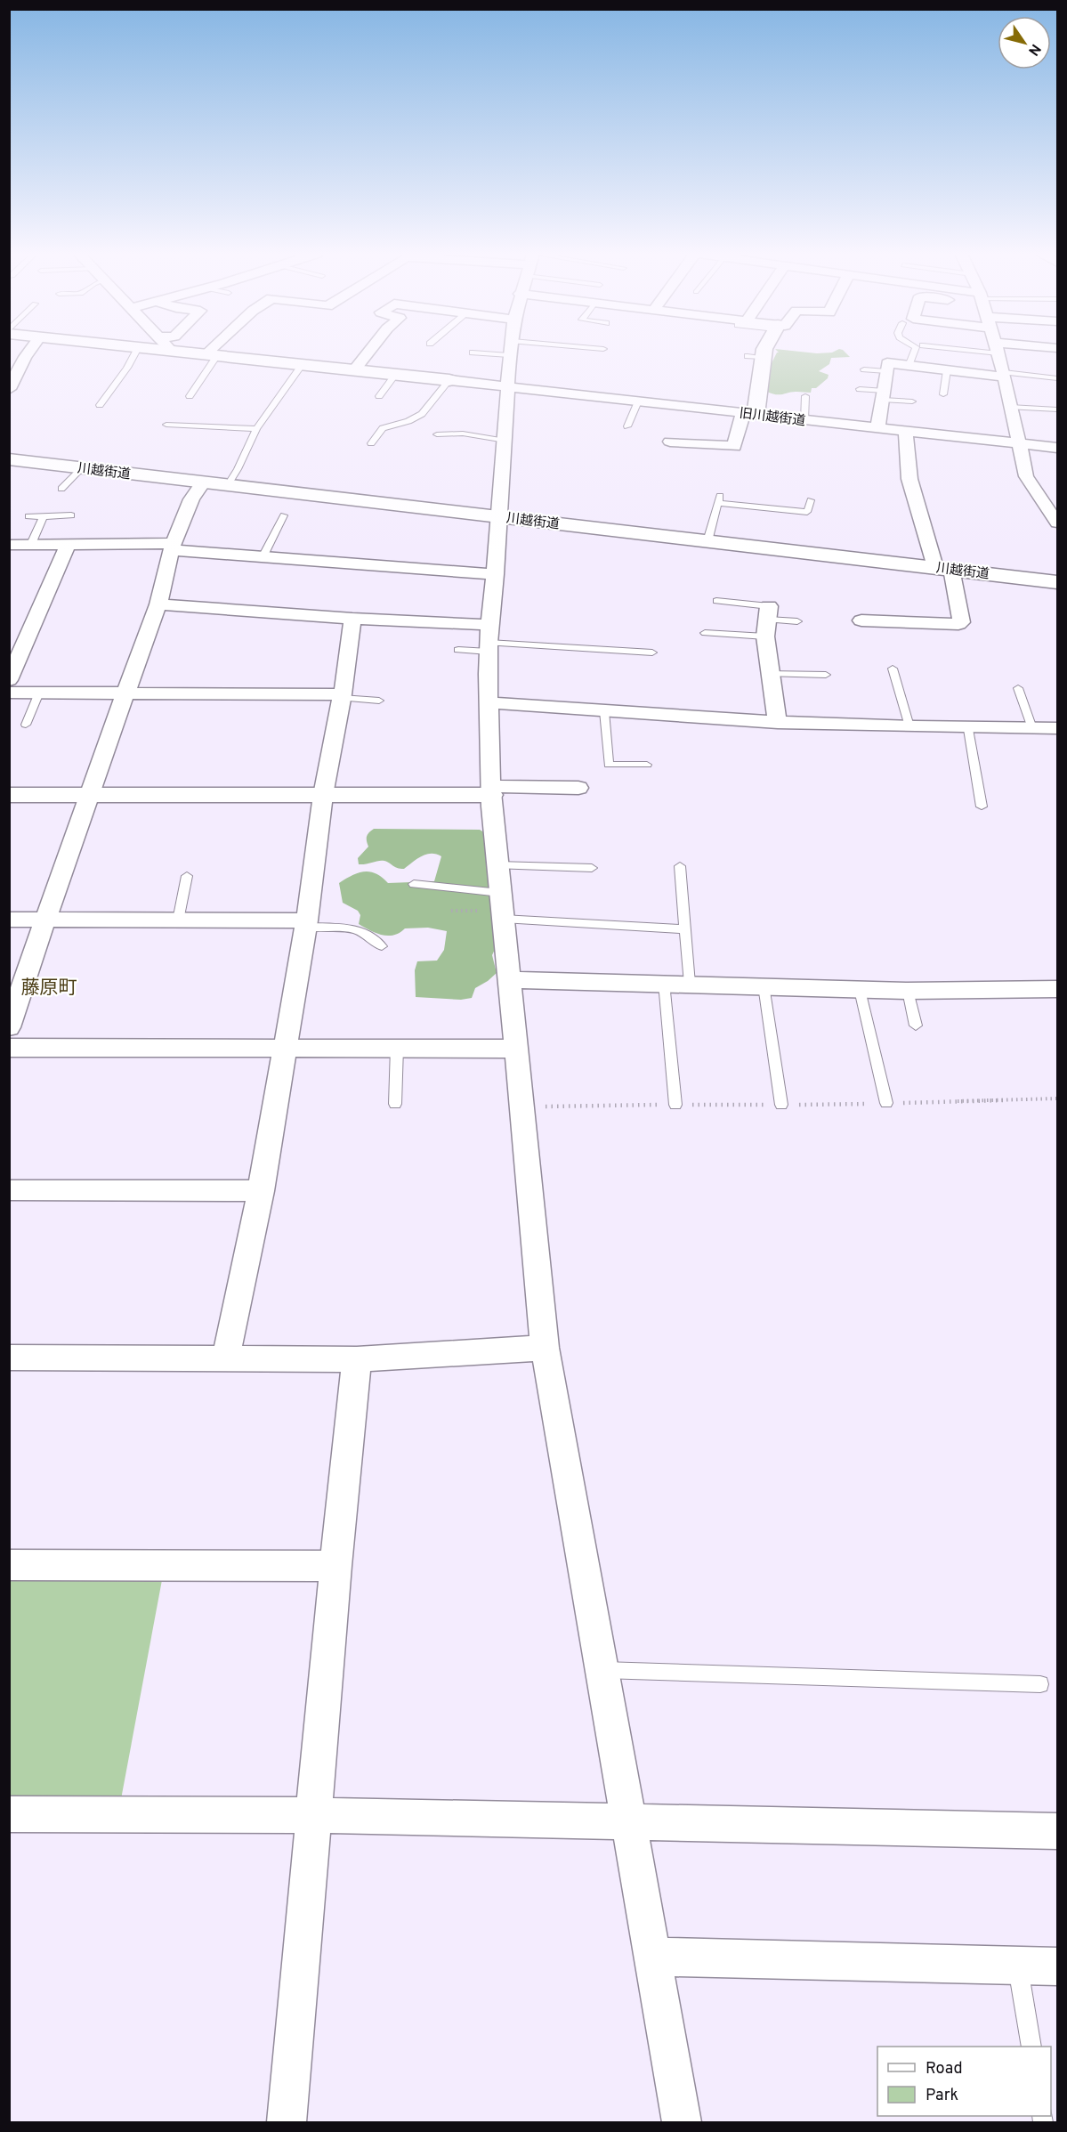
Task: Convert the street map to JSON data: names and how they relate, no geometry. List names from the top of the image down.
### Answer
{
  "streets": {
    "main road": ["旧川越街道", "川越街道"]
  },
  "districts": ["藤原町"],
  "legend": ["Road", "Park"],
  "north": "bottom right"
}
